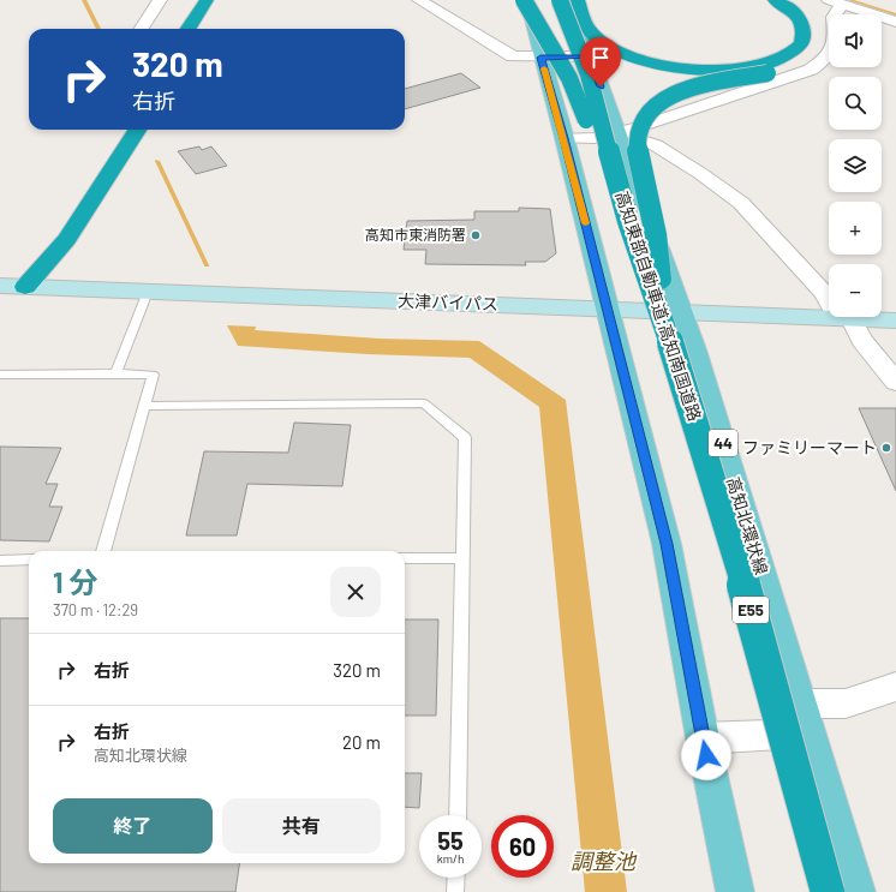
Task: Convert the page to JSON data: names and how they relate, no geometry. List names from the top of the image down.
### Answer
{
  "streets": {
    "highway": ["高知東部自動車道;高知南国道路", "E55"],
    "main road": ["大津バイパス", "44", "高知北環状線"]
  },
  "crossings": [
    ["大津バイパス", "高知東部自動車道;高知南国道路"],
    ["大津バイパス", "高知北環状線"],
    ["高知東部自動車道;高知南国道路", "高知北環状線"]
  ],
  "water": ["調整池"],
  "places": ["高知市東消防署", "ファミリーマート"],
  "page": {
    "map_buttons": ["+", "−"],
    "turn": ["320 m", "右折"],
    "heading": ["1 分", "370 m · 12:29"],
    "list": [
      {
        "name": "右折",
        "value": "320 m"
      },
      {
        "name": "右折",
        "note": "高知北環状線",
        "value": "20 m"
      }
    ],
    "buttons": ["終了", "共有"],
    "speed": "55 km/h",
    "limit": "60"
  }
}
